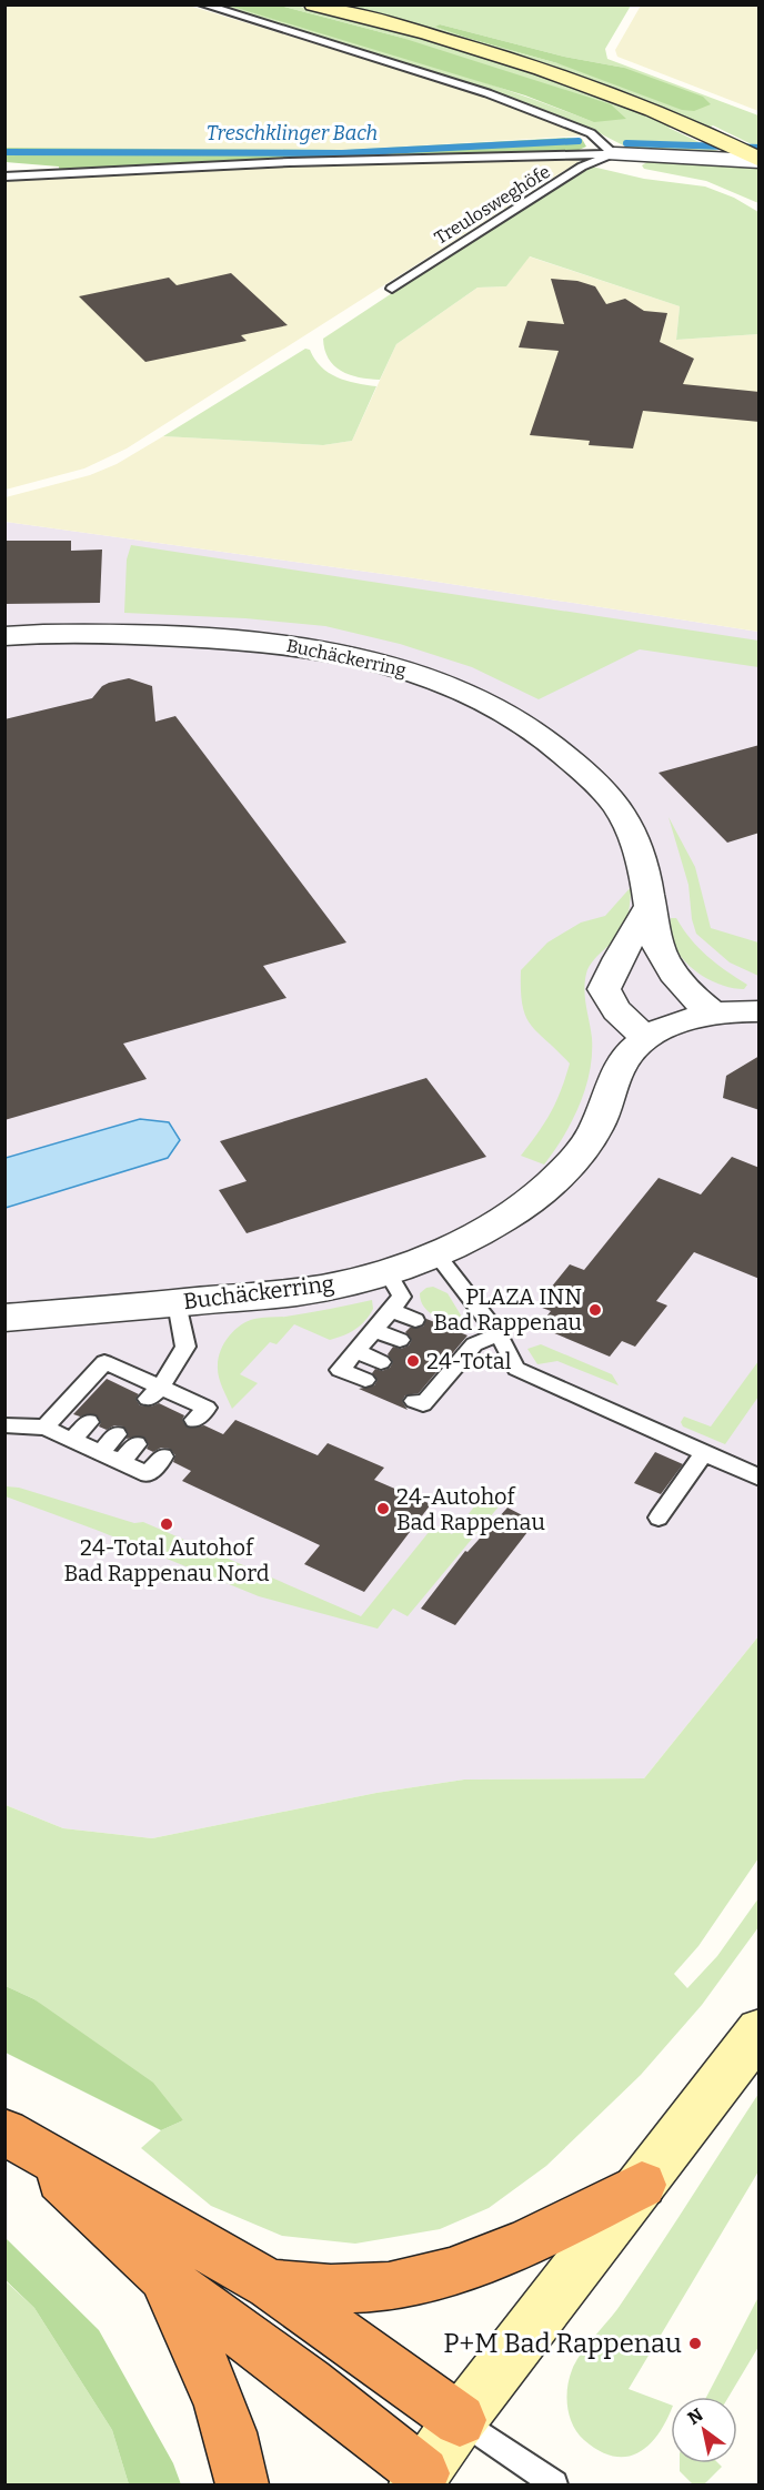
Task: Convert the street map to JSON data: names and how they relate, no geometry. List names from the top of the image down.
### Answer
{
  "streets": {
    "street": ["Buchäckerring"],
    "lane": ["Treulosweghöfe"]
  },
  "water": ["Treschklinger Bach"],
  "places": [
    "PLAZA INN Bad Rappenau",
    "24-Total",
    "24-Autohof Bad Rappenau",
    "24-Total Autohof Bad Rappenau Nord",
    "P+M Bad Rappenau"
  ],
  "north": "top left"
}
